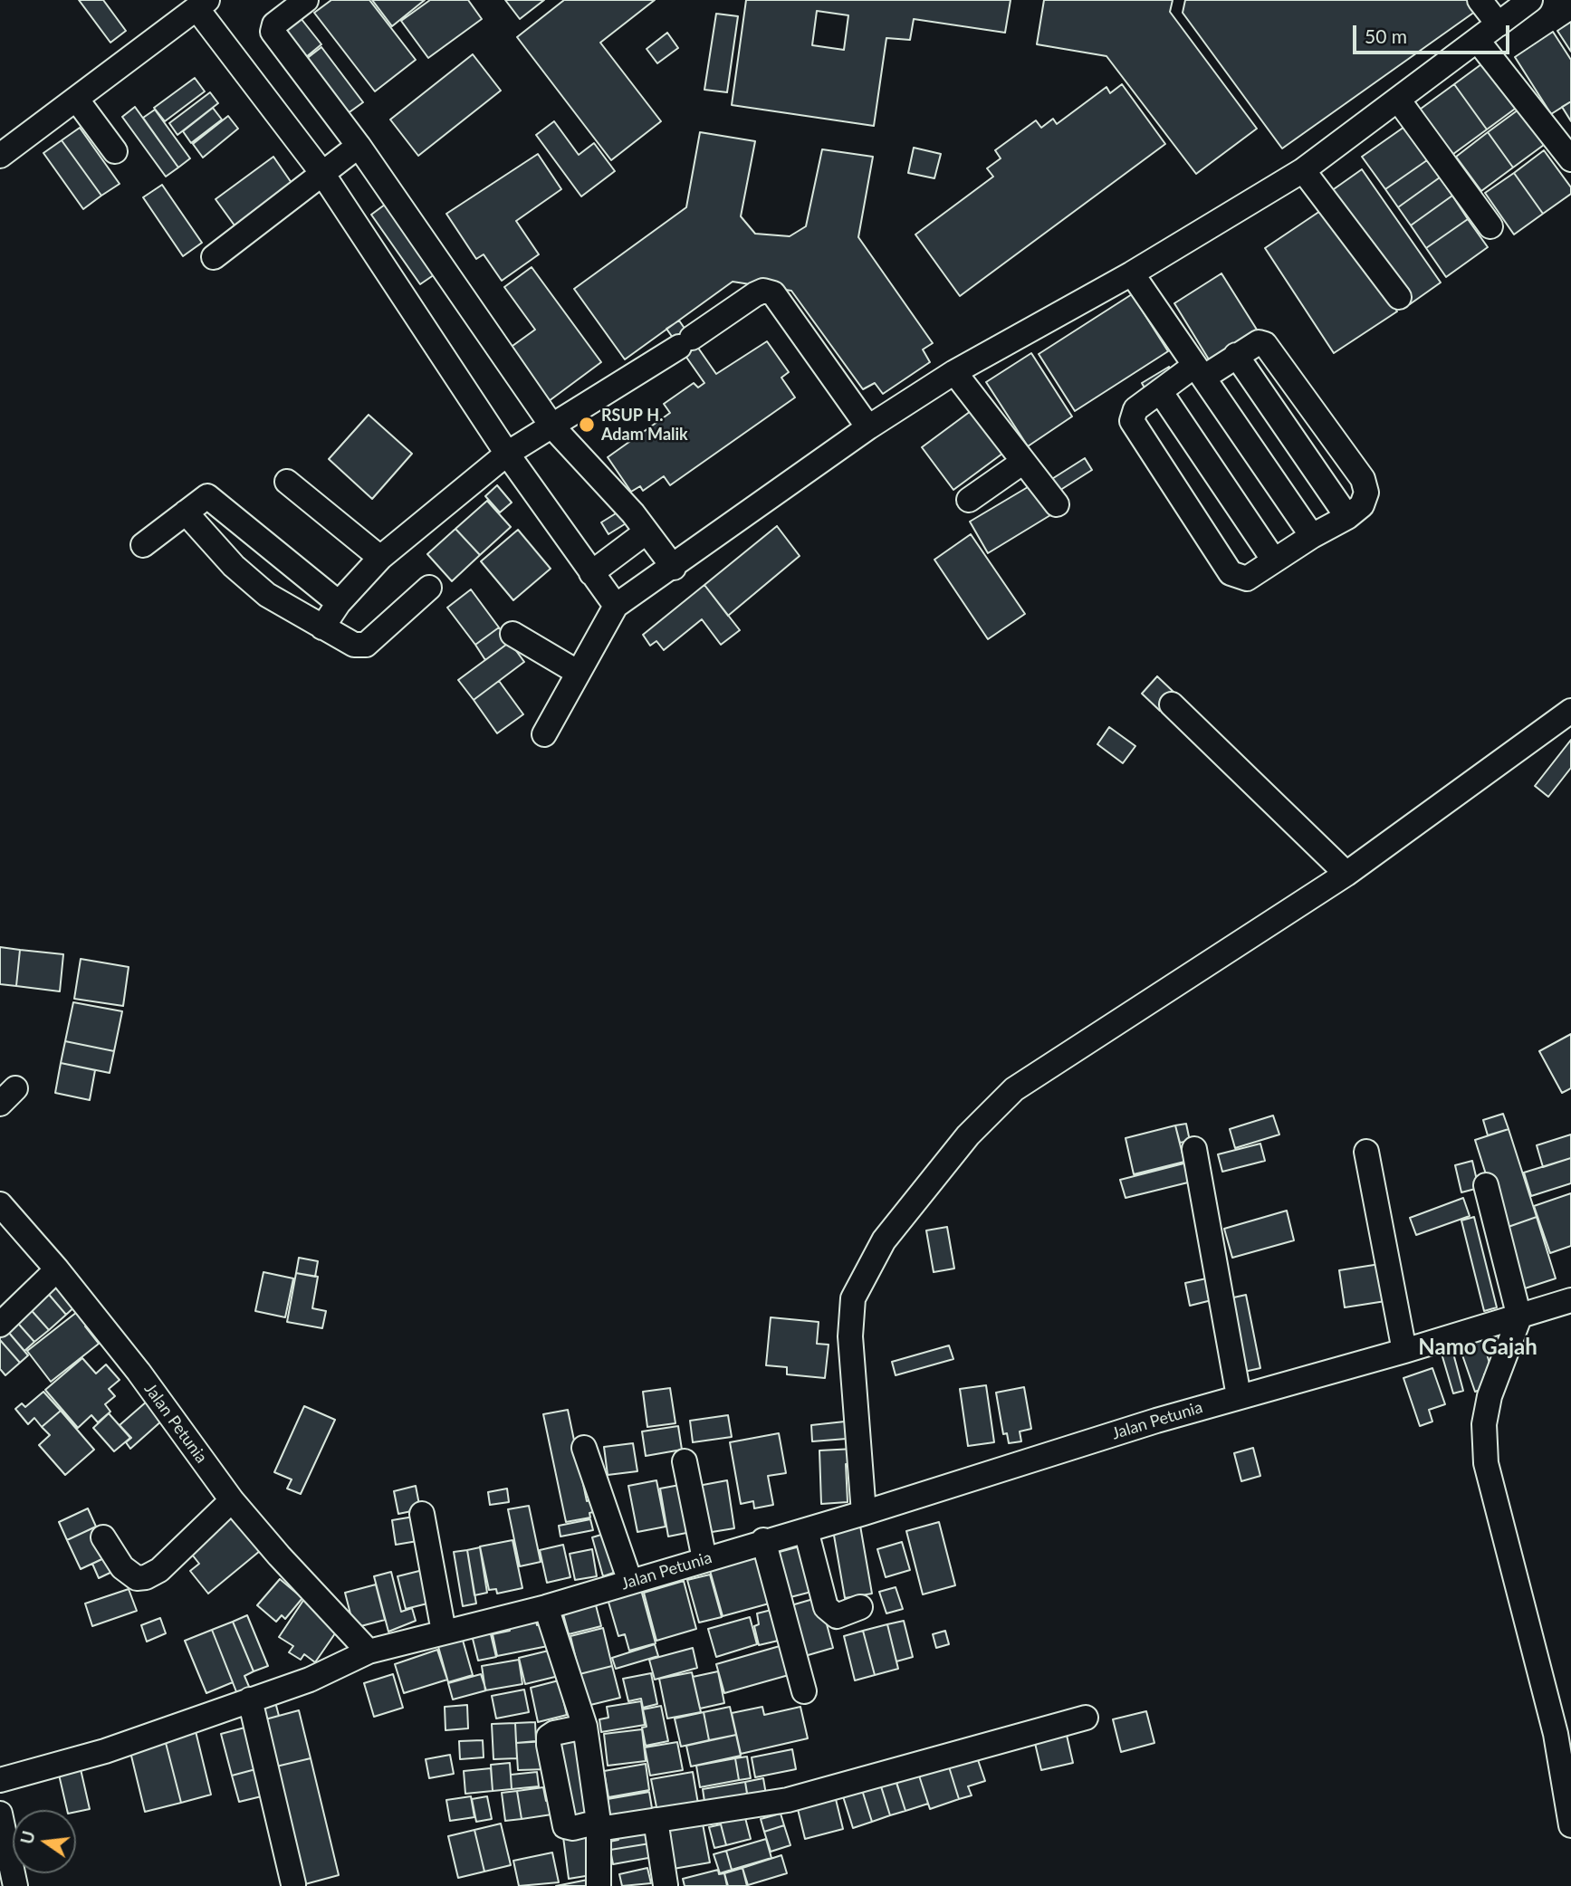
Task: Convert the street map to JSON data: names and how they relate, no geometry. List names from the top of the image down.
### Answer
{
  "streets": {
    "street": ["Jalan Petunia"]
  },
  "districts": ["Namo Gajah"],
  "places": ["RSUP H. Adam Malik"],
  "scale_bar": "50 m",
  "north": "left"
}
